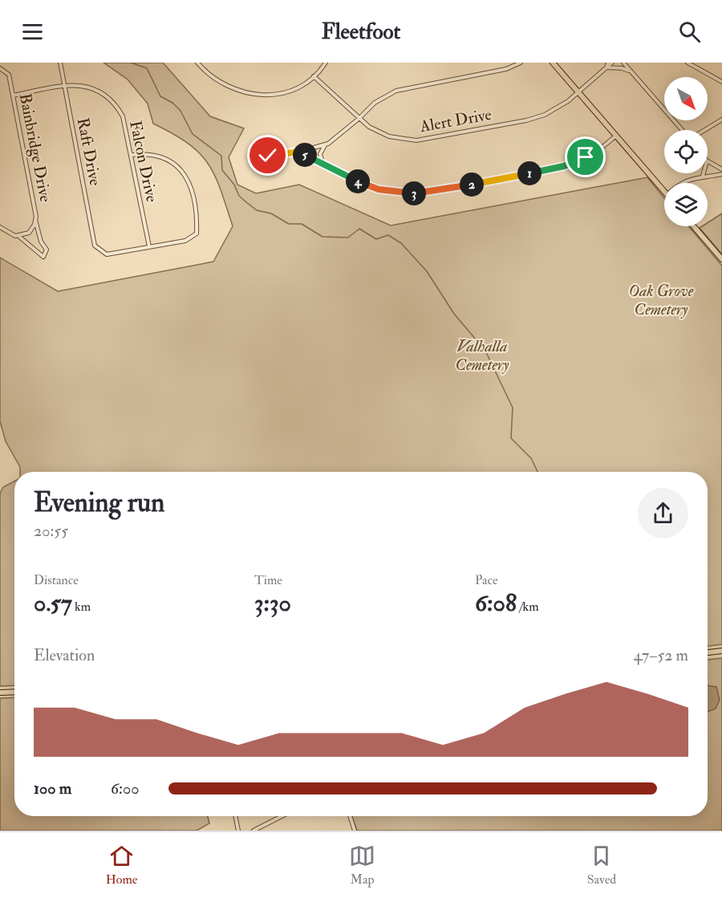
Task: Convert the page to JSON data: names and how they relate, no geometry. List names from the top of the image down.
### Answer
{
  "streets": {
    "street": [
      "Alert Drive",
      "Bainbridge Drive",
      "Raft Drive",
      "Falcon Drive"
    ]
  },
  "crossings": [
    ["Bainbridge Drive", "Falcon Drive"],
    ["Raft Drive", "Falcon Drive"]
  ],
  "parks": ["Oak Grove Cemetery", "Valhalla Cemetery"],
  "north": "bottom right",
  "page": {
    "header": "Fleetfoot",
    "pins": [
      "5",
      "1",
      "4",
      "2",
      "3"
    ],
    "heading": ["Evening run", "20:55"],
    "stats": [
      ["Distance", "0.57 km"],
      ["Time", "3:30"],
      ["Pace", "6:08 /km"]
    ],
    "chart": ["Elevation", "47–52 m"],
    "list": [
      {
        "name": "100 m",
        "note": "6:00"
      }
    ],
    "tabs": ["Home", "Map", "Saved"]
  }
}
